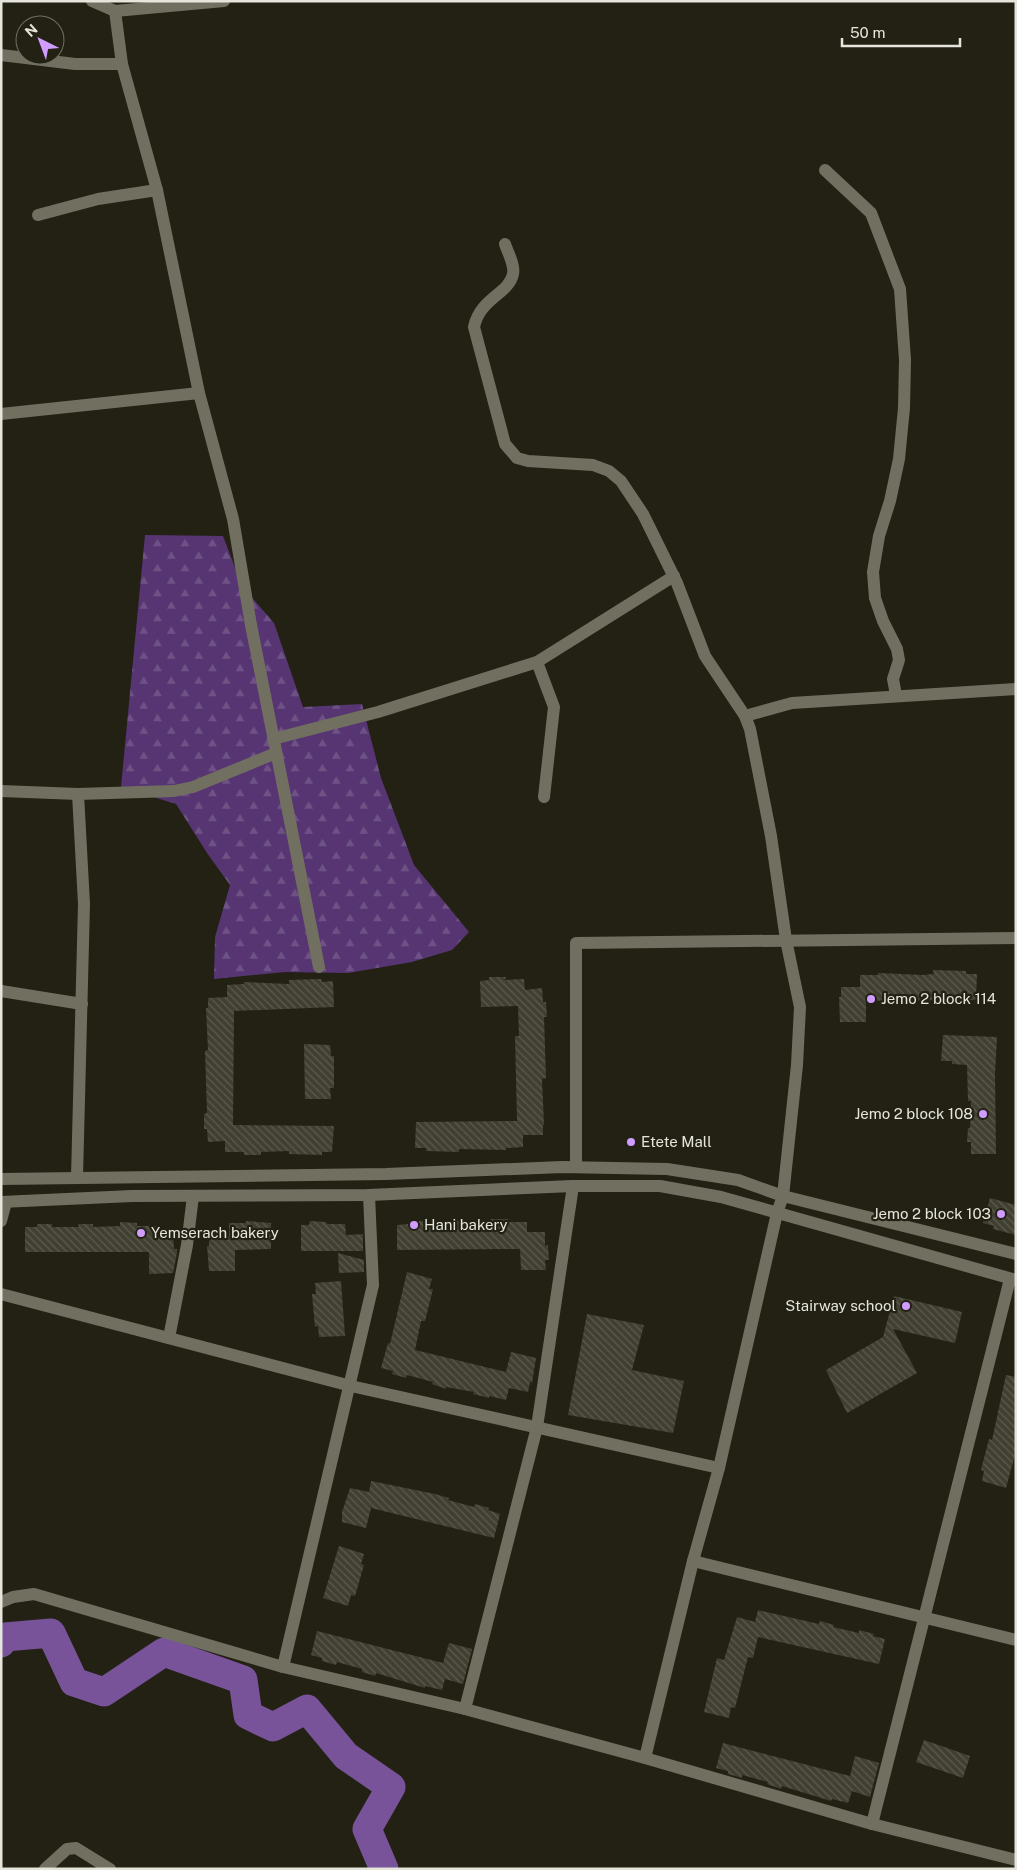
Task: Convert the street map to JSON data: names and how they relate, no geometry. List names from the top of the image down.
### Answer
{
  "places": [
    "Jemo 2 block 114",
    "Jemo 2 block 108",
    "Etete Mall",
    "Jemo 2 block 103",
    "Hani bakery",
    "Yemserach bakery",
    "Stairway school"
  ],
  "scale_bar": "50 m",
  "north": "top left"
}
